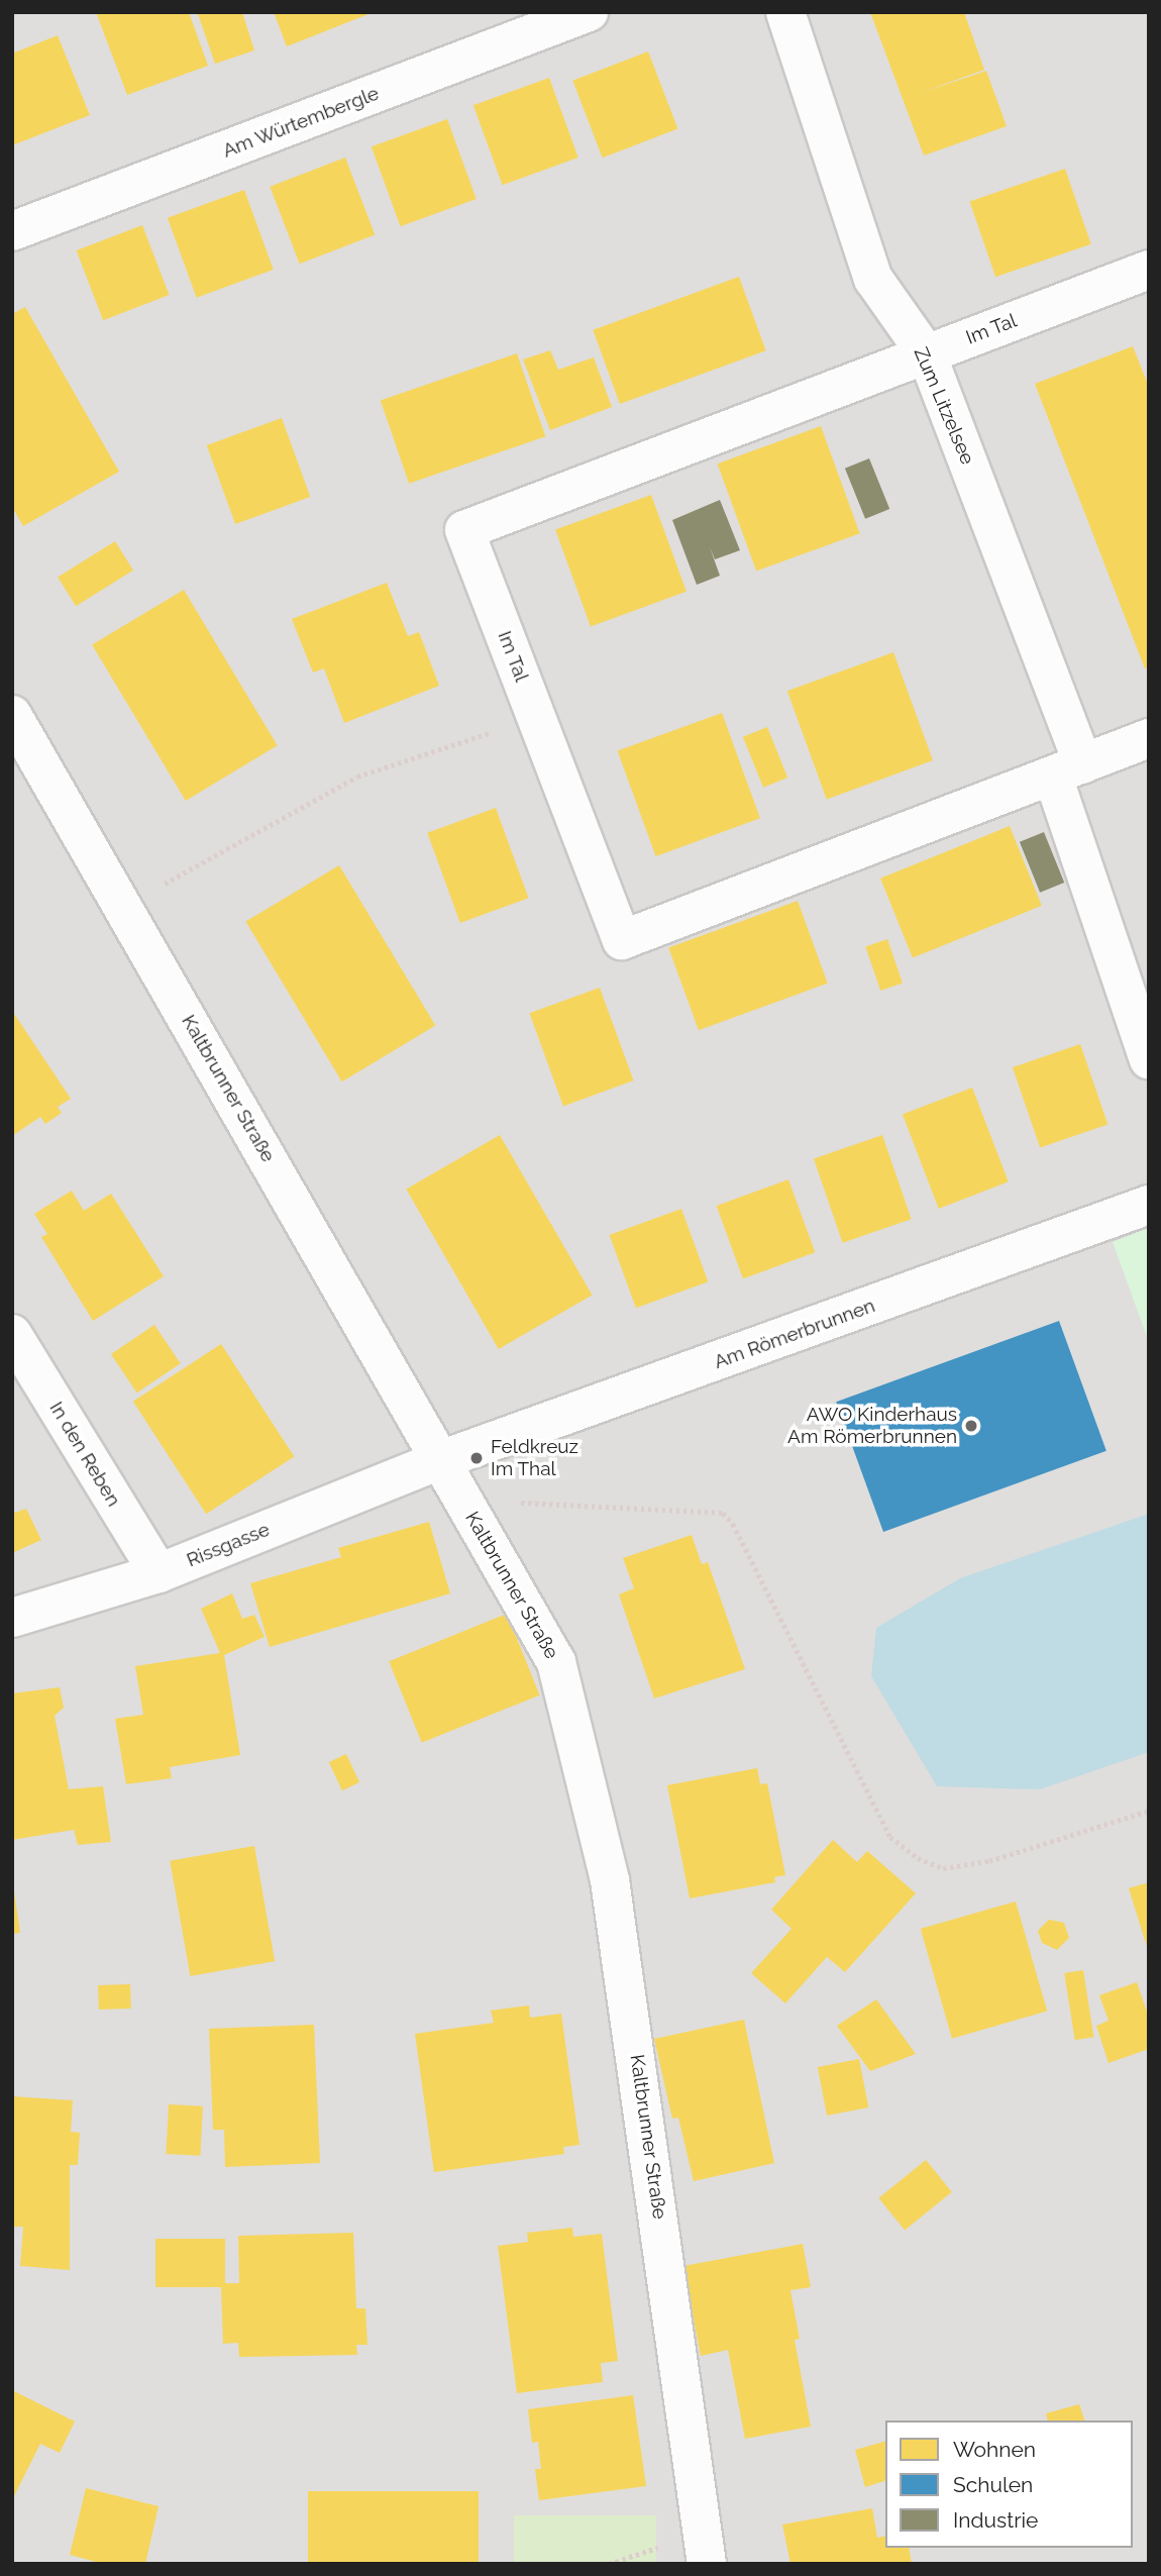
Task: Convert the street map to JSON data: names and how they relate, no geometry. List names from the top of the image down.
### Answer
{
  "streets": {
    "street": [
      "Am Würtembergle",
      "Im Tal",
      "Zum Litzelsee",
      "Kaltbrunner Straße",
      "Am Römerbrunnen",
      "In den Reben",
      "Rissgasse"
    ]
  },
  "crossings": [
    ["Im Tal", "Zum Litzelsee"],
    ["Kaltbrunner Straße", "Am Römerbrunnen"],
    ["Kaltbrunner Straße", "Rissgasse"],
    ["Am Römerbrunnen", "Rissgasse"],
    ["In den Reben", "Rissgasse"]
  ],
  "places": ["AWO Kinderhaus Am Römerbrunnen", "Feldkreuz Im Thal"],
  "legend": ["Wohnen", "Schulen", "Industrie"]
}
